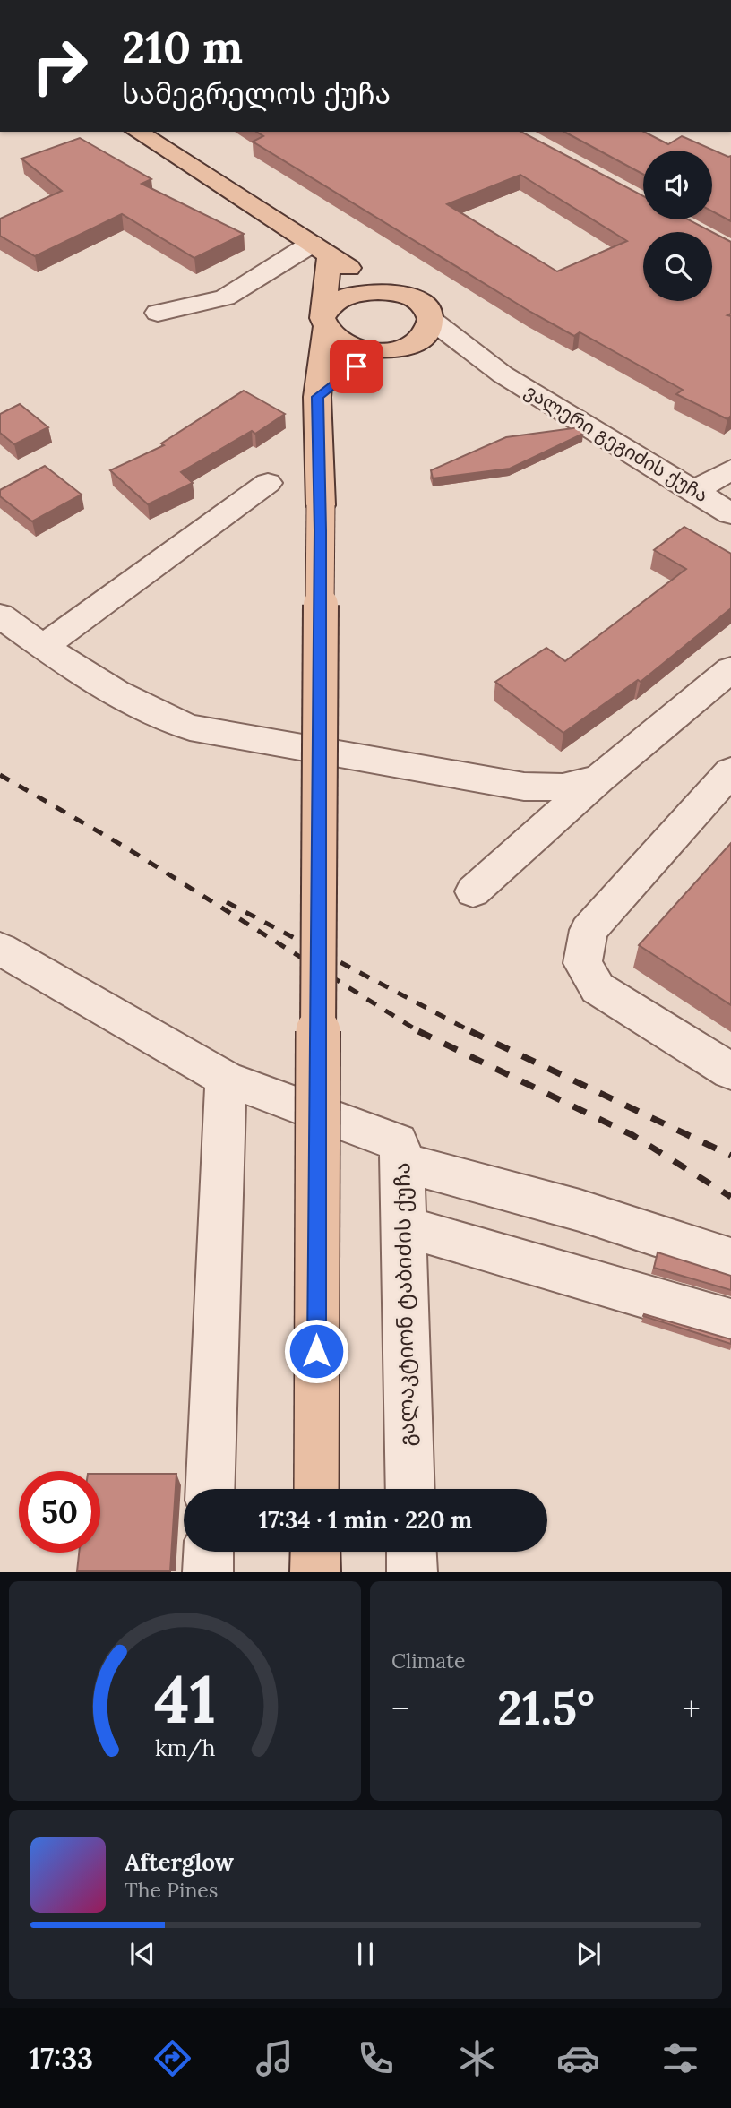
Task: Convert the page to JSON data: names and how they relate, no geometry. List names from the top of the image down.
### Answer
{
  "streets": {
    "street": ["ვალერი გეგიძის ქუჩა", "გალაკტიონ ტაბიძის ქუჩა"]
  },
  "page": {
    "turn": ["210 m", "სამეგრელოს ქუჩა"],
    "limit": "50",
    "trip": "17:34 · 1 min · 220 m",
    "tile": "Climate",
    "heat": ["−", "21.5°", "+"],
    "song": ["Afterglow", "The Pines"],
    "tabs": "17:33",
    "gauge": ["41", "km/h"]
  }
}
